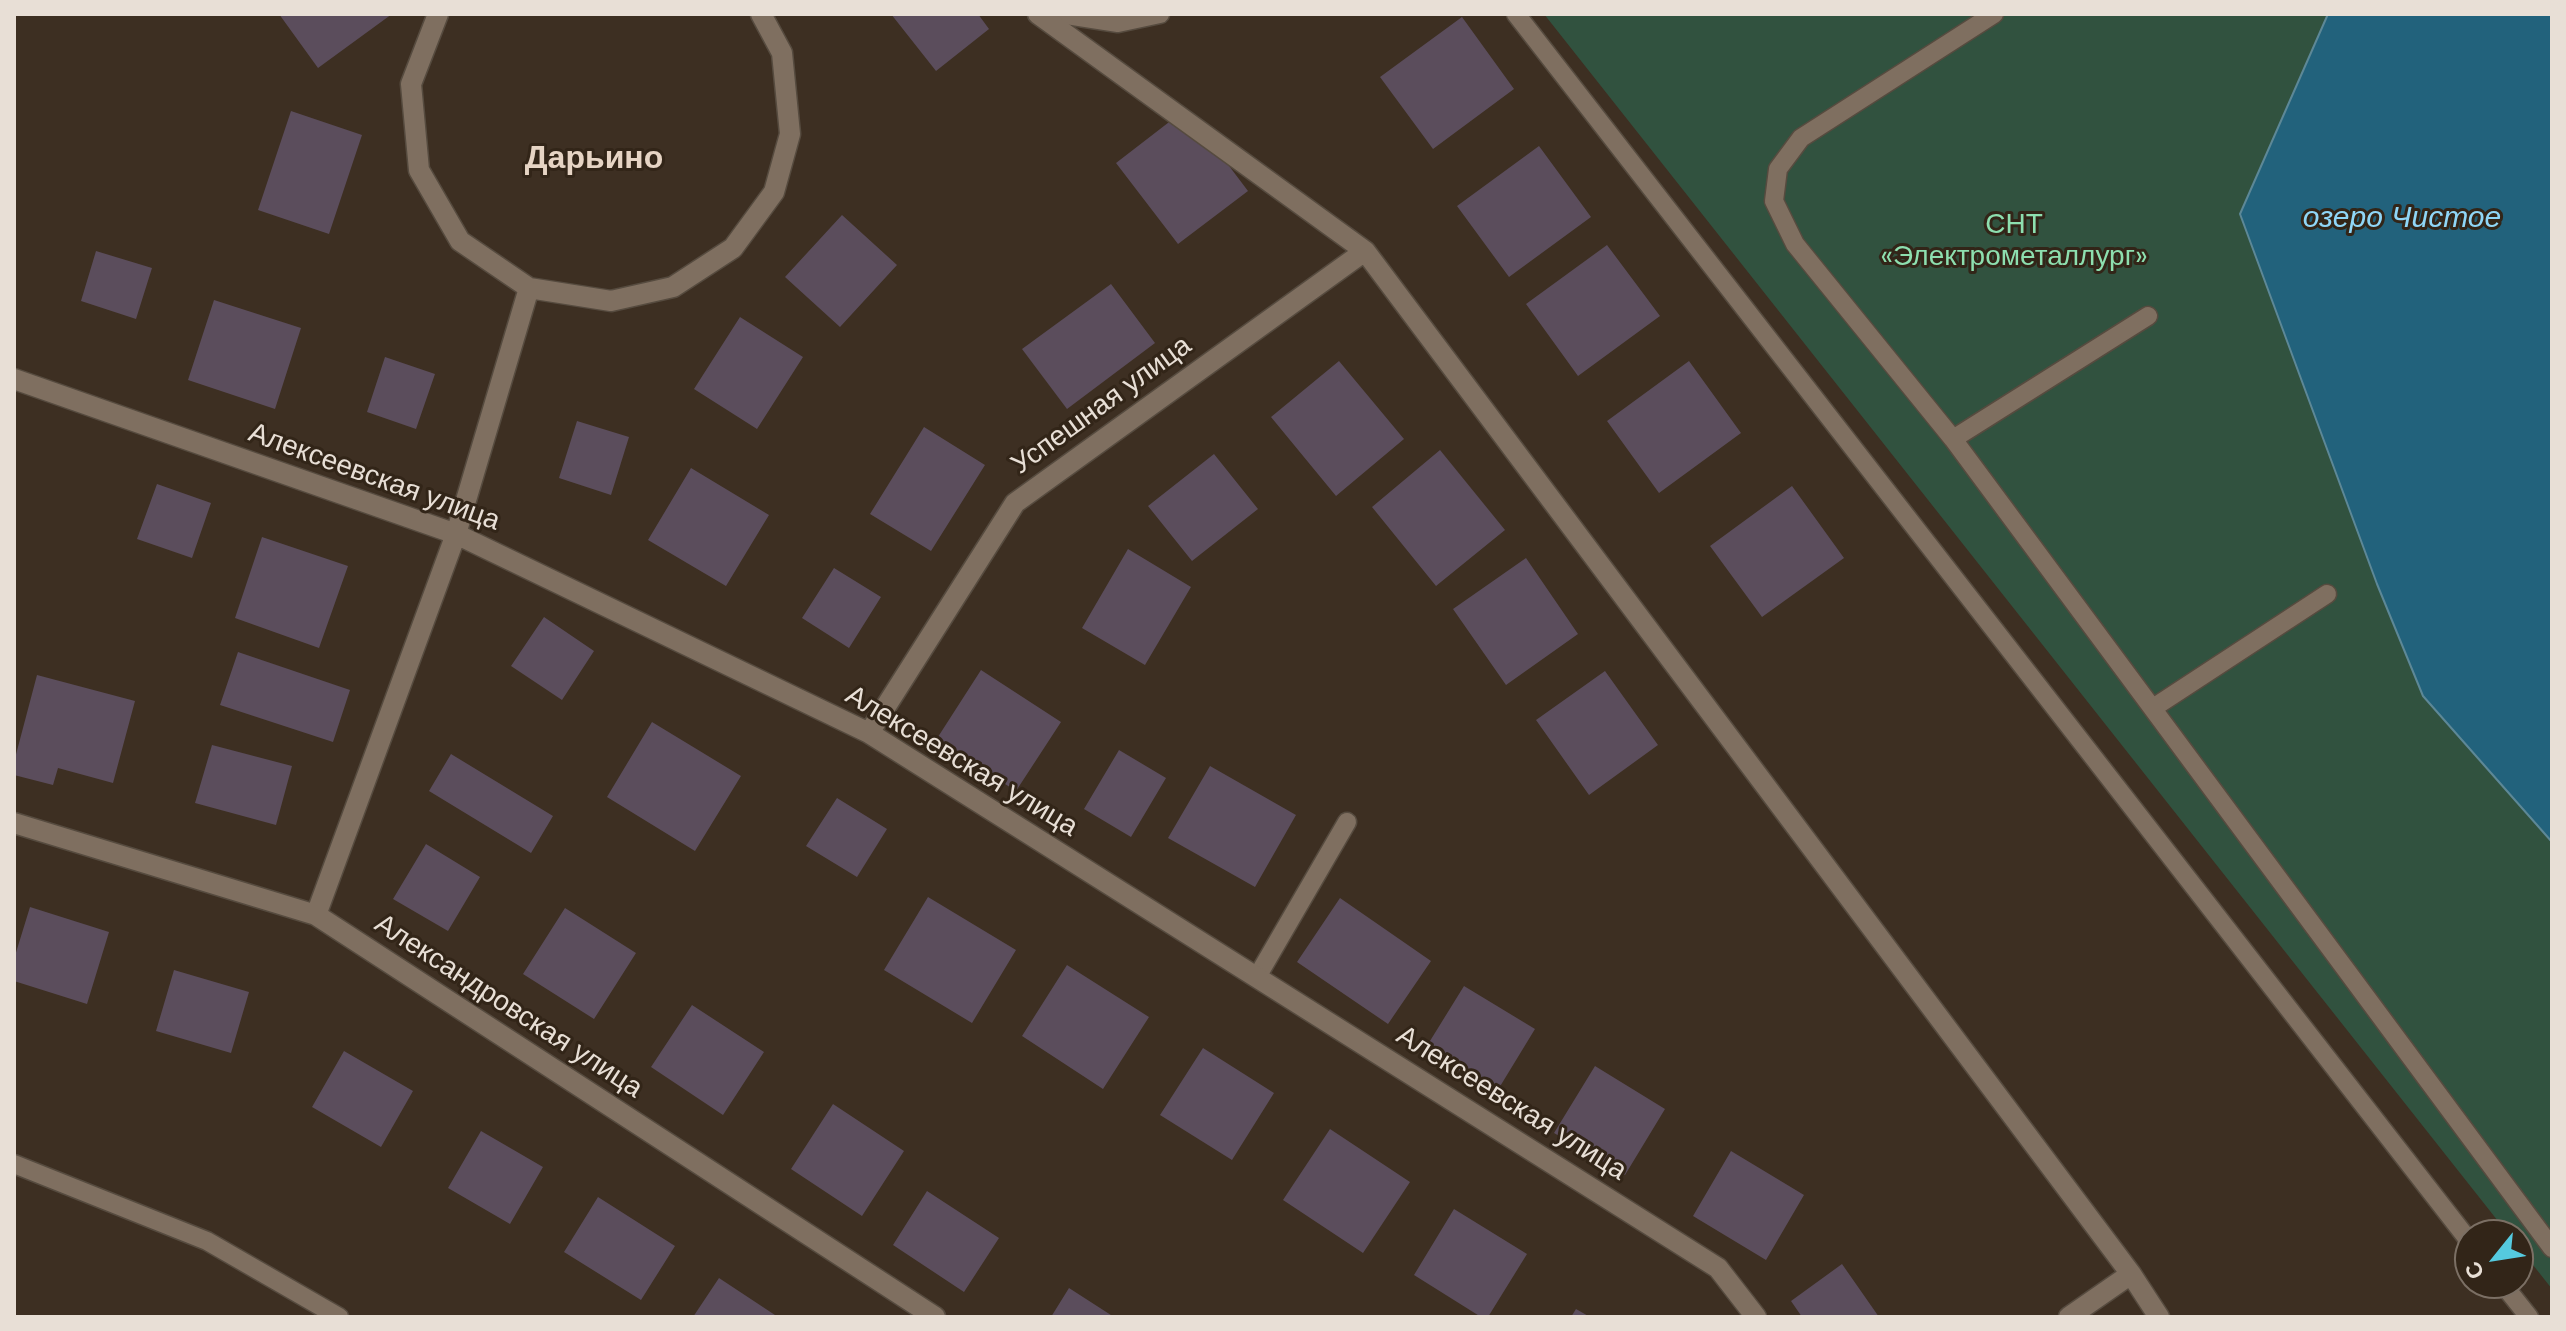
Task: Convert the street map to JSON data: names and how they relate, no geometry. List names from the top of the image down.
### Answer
{
  "streets": {
    "street": ["Успешная улица", "Алексеевская улица", "Александровская улица"]
  },
  "crossings": [
    ["Успешная улица", "Алексеевская улица"]
  ],
  "districts": ["Дарьино"],
  "water": ["озеро Чистое"],
  "parks": ["СНТ «Электрометаллург»"],
  "north": "bottom left"
}
